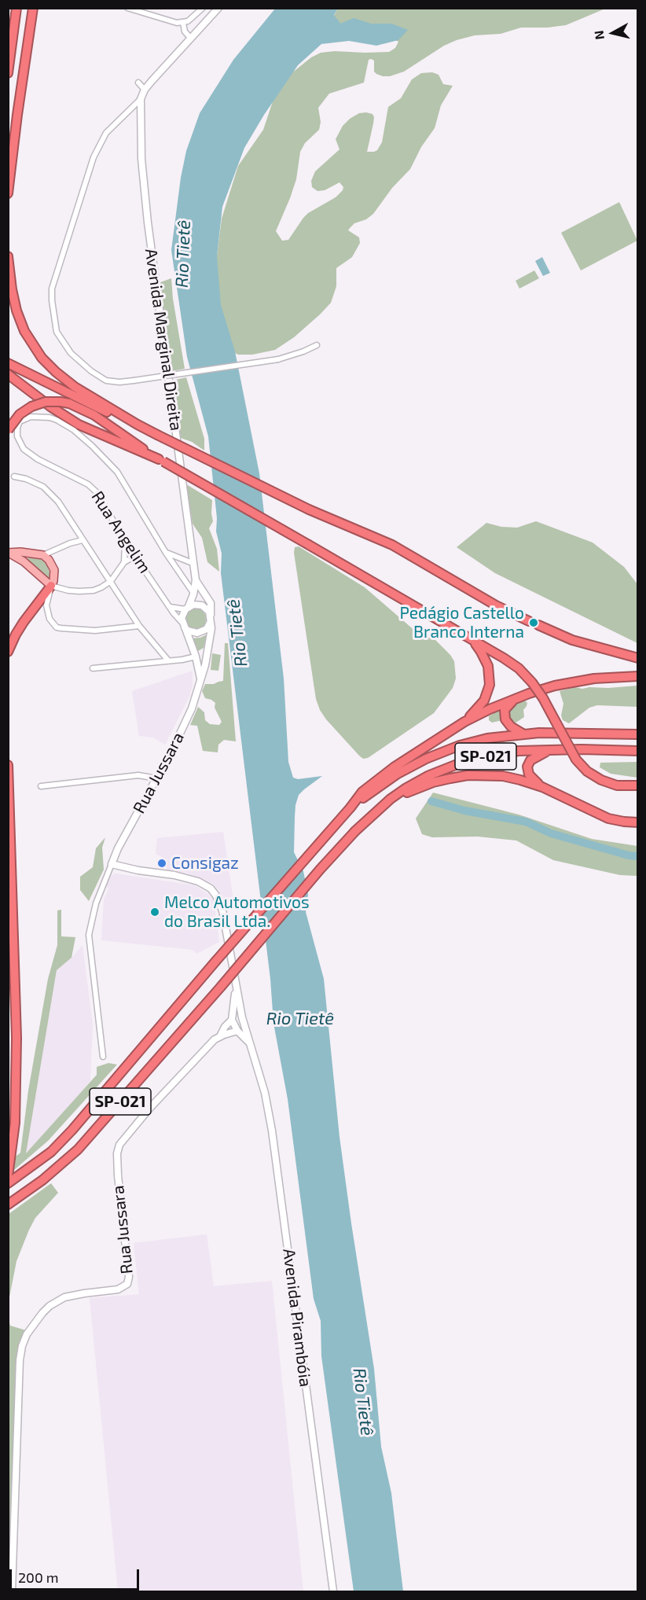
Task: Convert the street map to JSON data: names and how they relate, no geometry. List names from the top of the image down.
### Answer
{
  "streets": {
    "highway": ["SP-021"],
    "main road": ["Avenida Marginal Direita", "Rua Jussara", "Avenida Pirambóia"],
    "street": ["Rua Angelim"]
  },
  "crossings": [
    ["Avenida Marginal Direita", "Rua Angelim"],
    ["Avenida Marginal Direita", "Rua Jussara"],
    ["Rua Angelim", "Rua Jussara"],
    ["Rua Jussara", "Avenida Pirambóia"]
  ],
  "water": ["Rio Tietê"],
  "places": ["Pedágio Castello Branco Interna", "Consigaz", "Melco Automotivos do Brasil Ltda."],
  "scale_bar": "200 m",
  "north": "left"
}
